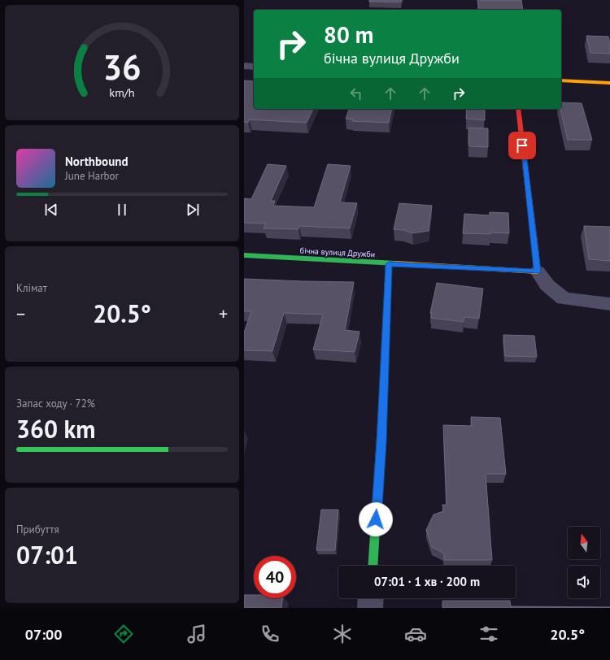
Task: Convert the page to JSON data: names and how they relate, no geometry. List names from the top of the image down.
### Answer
{
  "streets": {
    "street": ["бічна вулиця Дружби"]
  },
  "north": "top",
  "page": {
    "turn": ["80 m", "бічна вулиця Дружби"],
    "song": ["Northbound", "June Harbor"],
    "tile": [
      "Клімат",
      ["Запас ходу · 72%", "360 km"],
      ["Прибуття", "07:01"]
    ],
    "heat": ["−", "20.5°", "+"],
    "limit": "40",
    "trip": "07:01 · 1 хв · 200 m",
    "tabs": ["07:00", "20.5°"],
    "gauge": ["36", "km/h"]
  }
}
